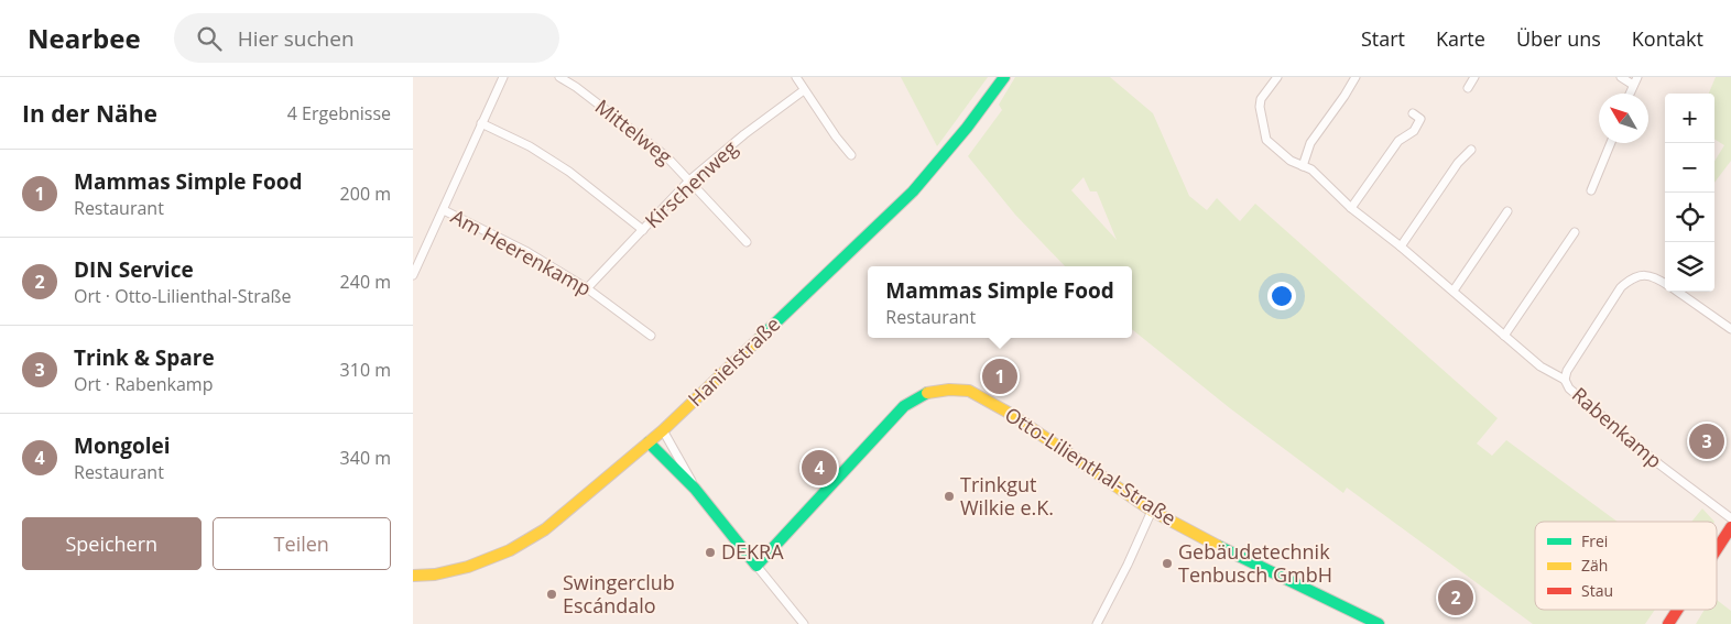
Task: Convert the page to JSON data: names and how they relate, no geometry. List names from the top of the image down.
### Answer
{
  "streets": {
    "street": [
      "Mittelweg",
      "Kirschenweg",
      "Am Heerenkamp",
      "Hanielstraße",
      "Rabenkamp",
      "Otto-Lilienthal-Straße"
    ]
  },
  "crossings": [
    ["Mittelweg", "Kirschenweg"],
    ["Kirschenweg", "Am Heerenkamp"]
  ],
  "places": [
    "Trinkgut Wilkie e.K.",
    "DEKRA",
    "Gebäudetechnik Tenbusch GmbH",
    "Swingerclub Escándalo"
  ],
  "legend": ["Frei", "Zäh", "Stau"],
  "north": "top left",
  "page": {
    "header": "Nearbee",
    "search": "Hier suchen",
    "nav": [
      "Start",
      "Karte",
      "Über uns",
      "Kontakt"
    ],
    "heading": ["In der Nähe", "4 Ergebnisse"],
    "map_buttons": ["+", "−"],
    "list": [
      {
        "mark": "1",
        "name": "Mammas Simple Food",
        "note": "Restaurant",
        "value": "200 m"
      },
      {
        "mark": "2",
        "name": "DIN Service",
        "note": "Ort · Otto-Lilienthal-Straße",
        "value": "240 m"
      },
      {
        "mark": "3",
        "name": "Trink & Spare",
        "note": "Ort · Rabenkamp",
        "value": "310 m"
      },
      {
        "mark": "4",
        "name": "Mongolei",
        "note": "Restaurant",
        "value": "340 m"
      }
    ],
    "popup": ["Mammas Simple Food", "Restaurant"],
    "pins": [
      "1",
      "3",
      "4",
      "2"
    ],
    "buttons": ["Speichern", "Teilen"]
  }
}
